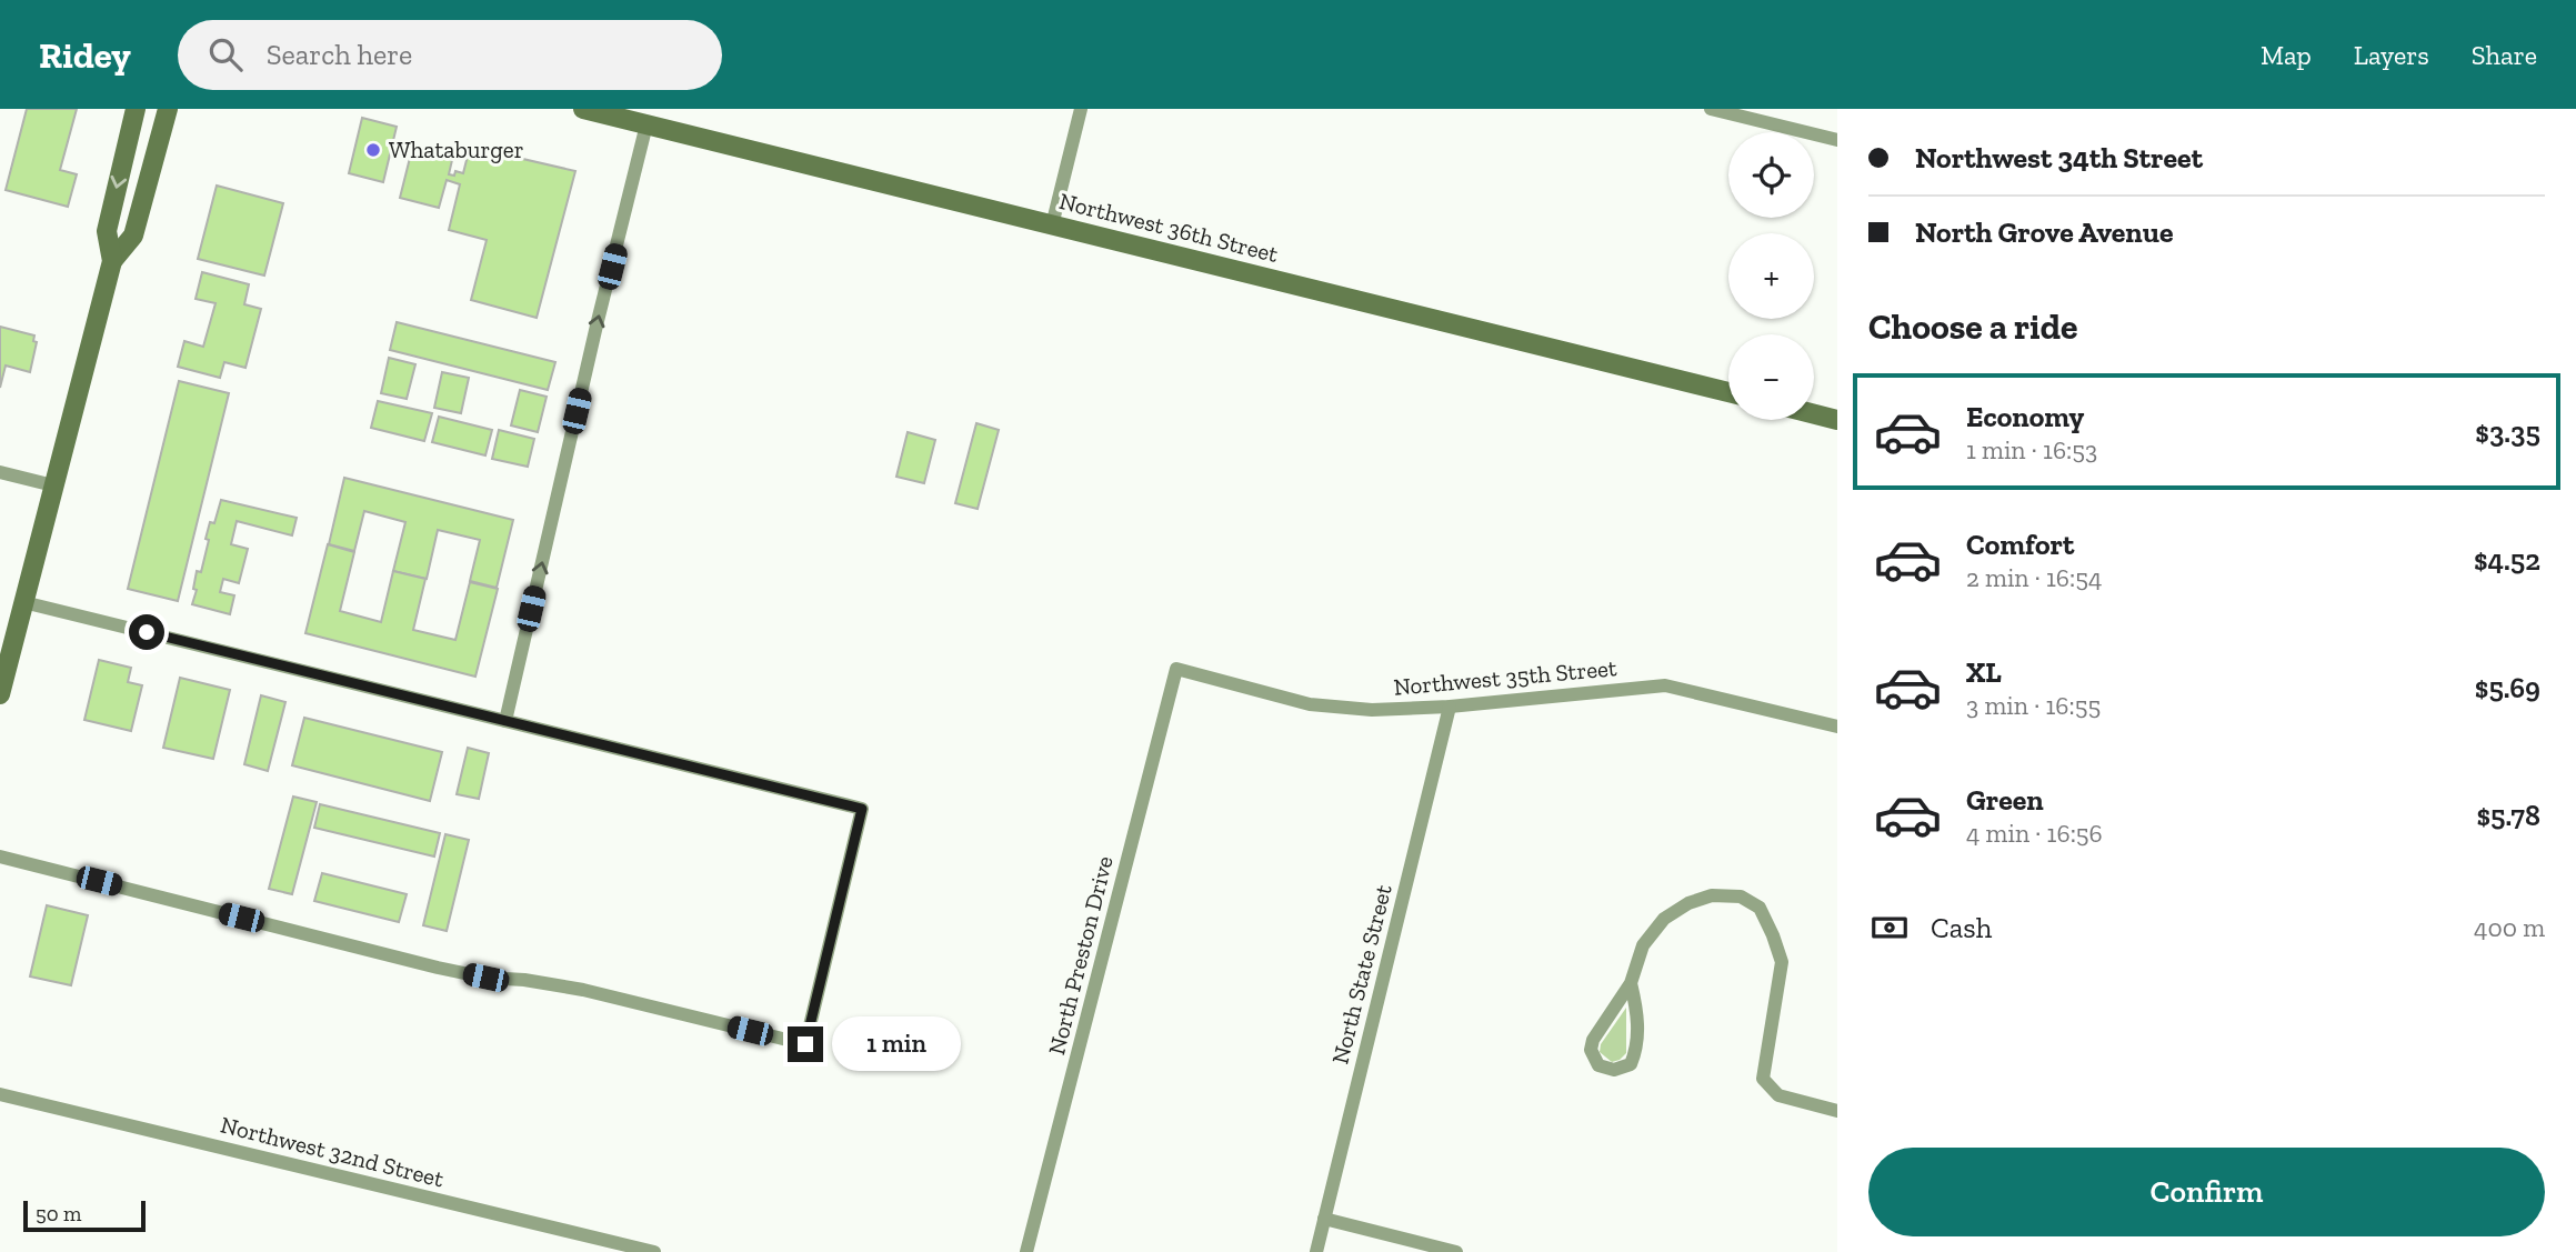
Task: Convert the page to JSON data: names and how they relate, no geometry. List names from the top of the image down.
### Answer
{
  "streets": {
    "main road": ["Northwest 36th Street"],
    "street": [
      "Northwest 35th Street",
      "North Preston Drive",
      "North State Street",
      "Northwest 32nd Street"
    ]
  },
  "crossings": [
    ["Northwest 35th Street", "North Preston Drive"],
    ["Northwest 35th Street", "North State Street"]
  ],
  "places": ["Whataburger"],
  "scale_bar": "50 m",
  "page": {
    "header": "Ridey",
    "search": "Search here",
    "nav": ["Map", "Layers", "Share"],
    "banner": ["Northwest 34th Street", "North Grove Avenue"],
    "map_buttons": ["+", "−"],
    "heading": "Choose a ride",
    "list": [
      {
        "name": "Economy",
        "note": "1 min · 16:53",
        "value": "$3.35"
      },
      {
        "name": "Comfort",
        "note": "2 min · 16:54",
        "value": "$4.52"
      },
      {
        "name": "XL",
        "note": "3 min · 16:55",
        "value": "$5.69"
      },
      {
        "name": "Green",
        "note": "4 min · 16:56",
        "value": "$5.78"
      }
    ],
    "pay": ["Cash", "400 m"],
    "bubble": "1 min",
    "buttons": "Confirm",
    "scale": "50 m"
  }
}
